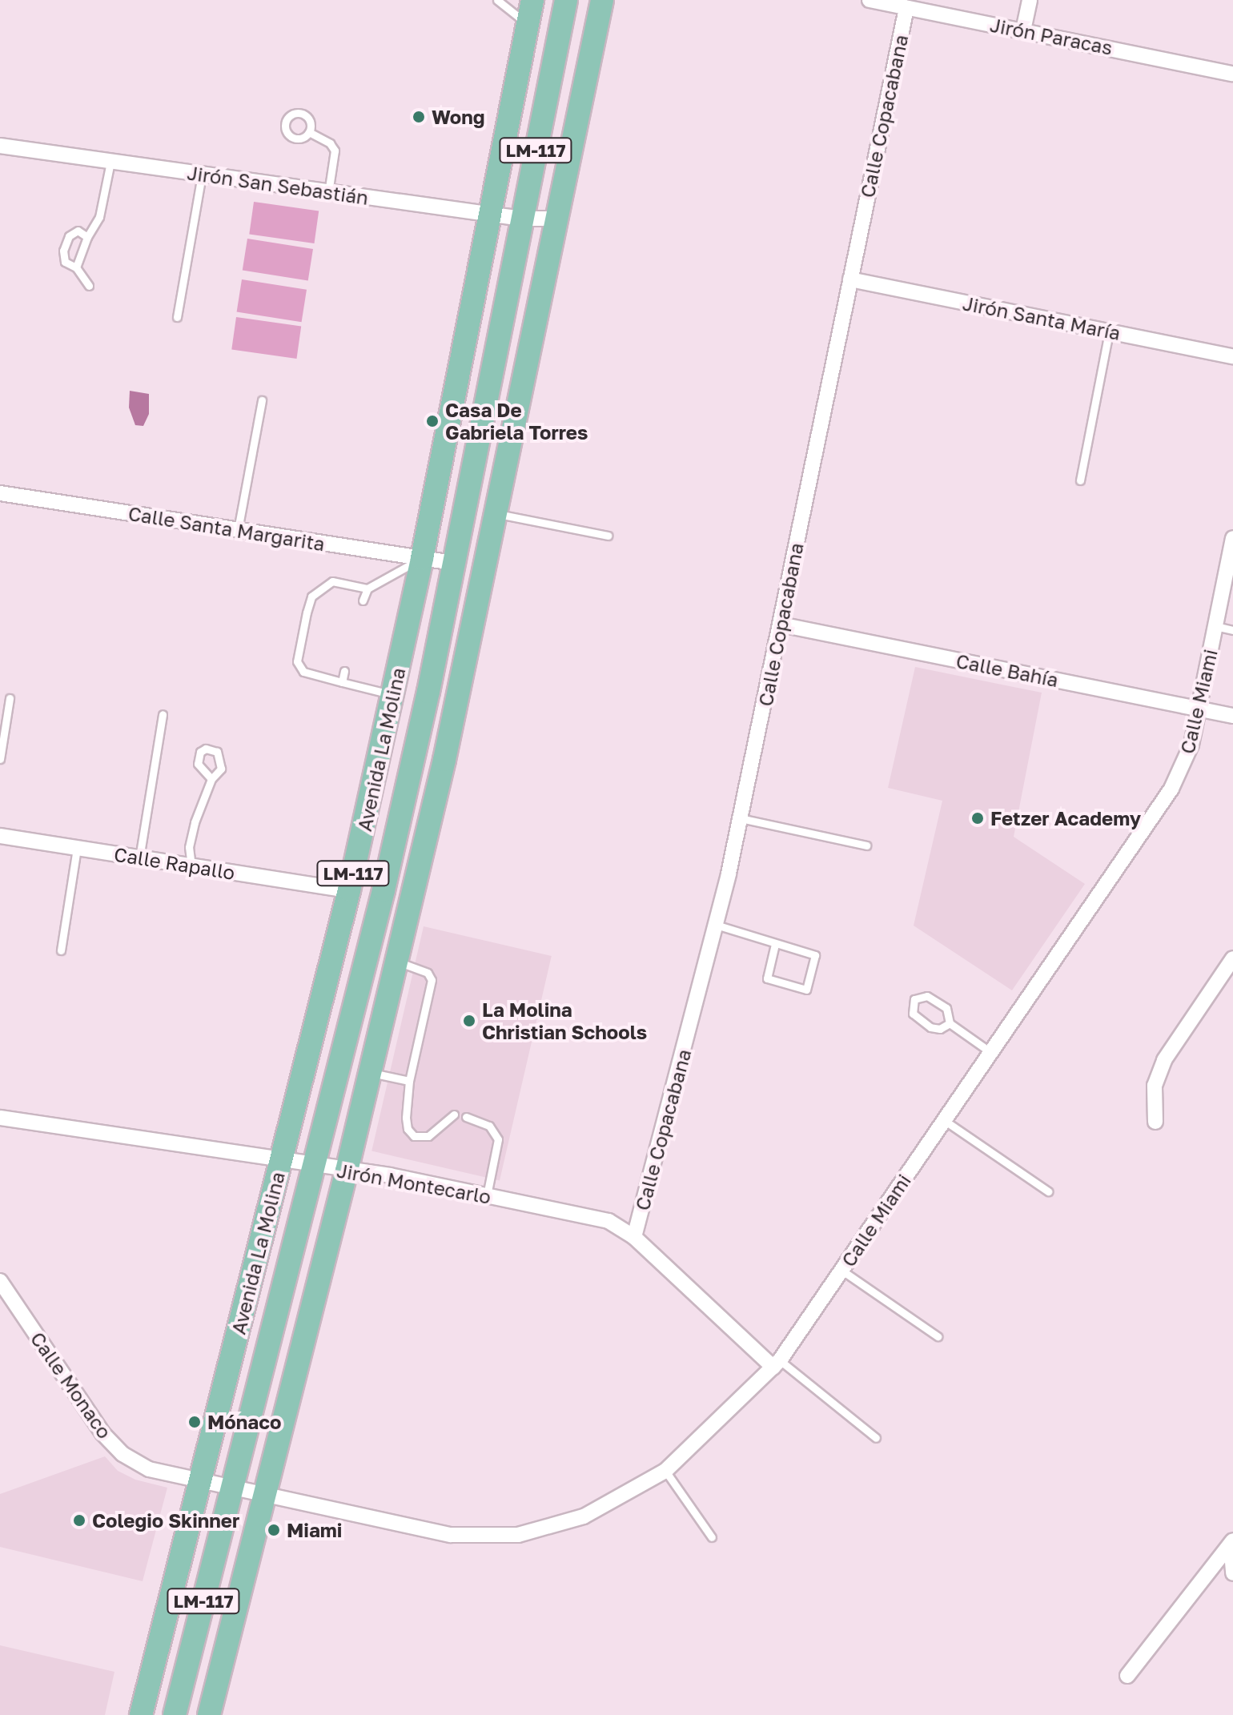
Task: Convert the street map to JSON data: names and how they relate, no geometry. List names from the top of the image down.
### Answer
{
  "streets": {
    "main road": ["LM-117", "Avenida La Molina"],
    "street": [
      "Jirón Paracas",
      "Calle Copacabana",
      "Jirón San Sebastián",
      "Jirón Santa María",
      "Calle Santa Margarita",
      "Calle Bahía",
      "Calle Miami",
      "Calle Rapallo",
      "Jirón Montecarlo",
      "Calle Monaco"
    ]
  },
  "crossings": [
    ["Jirón Paracas", "Calle Copacabana"],
    ["Calle Copacabana", "Jirón Santa María"],
    ["Calle Copacabana", "Calle Bahía"],
    ["Calle Copacabana", "Jirón Montecarlo"],
    ["LM-117", "Jirón San Sebastián"],
    ["LM-117", "Calle Miami"],
    ["LM-117", "Jirón Montecarlo"],
    ["Jirón San Sebastián", "Avenida La Molina"],
    ["Calle Santa Margarita", "Avenida La Molina"],
    ["Calle Bahía", "Calle Miami"],
    ["Calle Miami", "Avenida La Molina"],
    ["Calle Miami", "Jirón Montecarlo"],
    ["Calle Miami", "Calle Monaco"],
    ["Avenida La Molina", "Calle Rapallo"],
    ["Avenida La Molina", "Jirón Montecarlo"],
    ["Avenida La Molina", "Calle Monaco"]
  ],
  "places": [
    "Wong",
    "Casa De Gabriela Torres",
    "Fetzer Academy",
    "La Molina Christian Schools",
    "Mónaco",
    "Colegio Skinner",
    "Miami"
  ]
}
